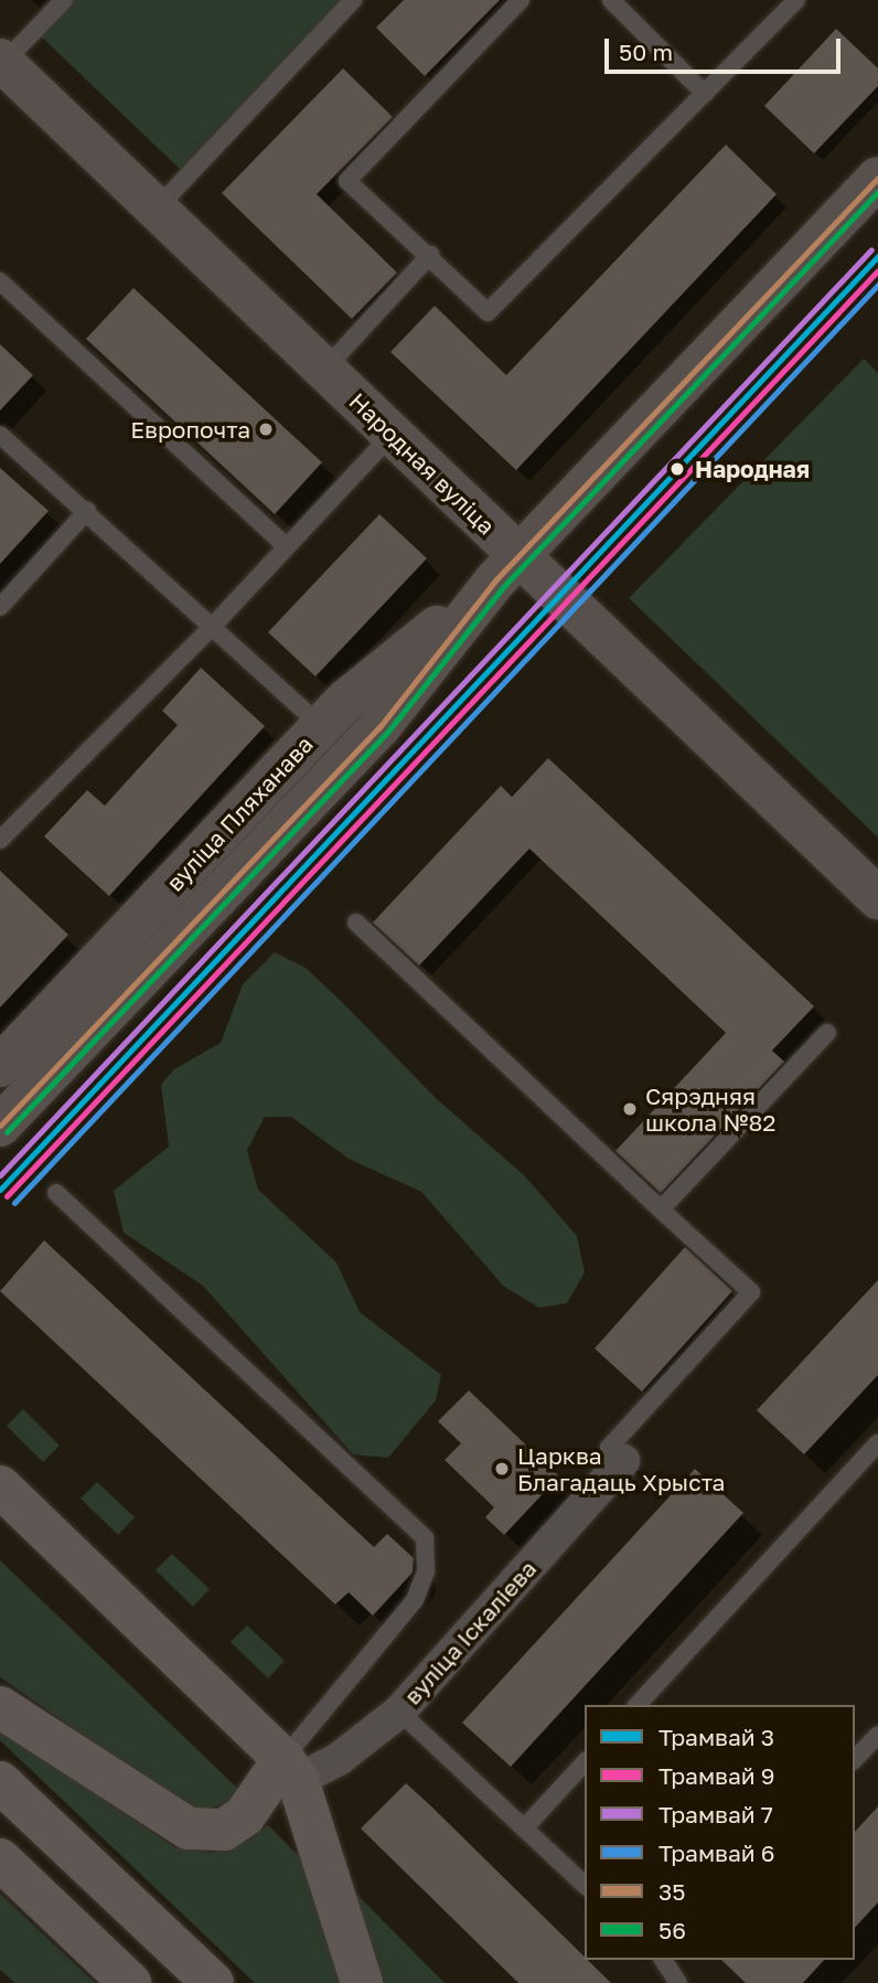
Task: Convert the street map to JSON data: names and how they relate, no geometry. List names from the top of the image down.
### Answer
{
  "streets": {
    "main road": ["Народная вуліца", "вуліца Пляханава"],
    "street": ["вуліца Іскаліева"]
  },
  "crossings": [
    ["Народная вуліца", "вуліца Пляханава"]
  ],
  "places": [
    "Европочта",
    "Народная",
    "Сярэдняя школа №82",
    "Царква Благадаць Хрыста"
  ],
  "lines": [
    "transit line 35",
    "transit line 56",
    "tram line 7",
    "tram line 3",
    "tram line 9",
    "tram line 6"
  ],
  "legend": [
    "Трамвай 3",
    "Трамвай 9",
    "Трамвай 7",
    "Трамвай 6",
    "35",
    "56"
  ],
  "scale_bar": "50 m"
}
